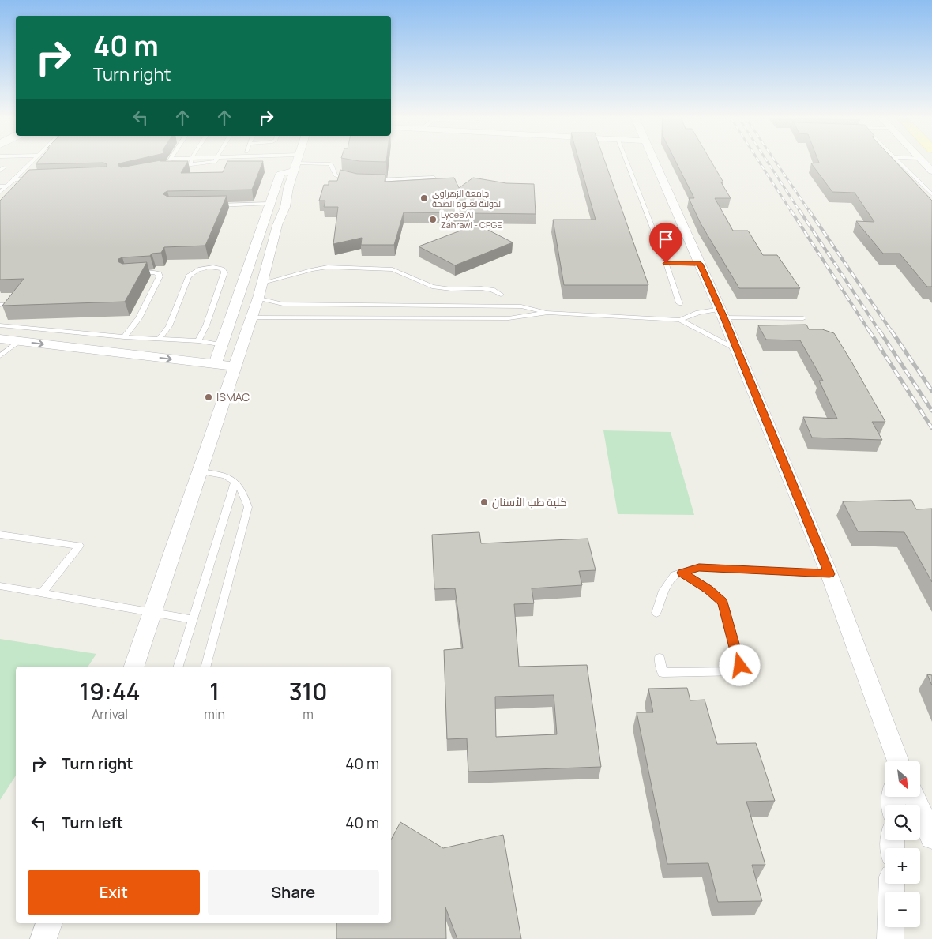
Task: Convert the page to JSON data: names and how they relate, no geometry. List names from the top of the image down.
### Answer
{
  "places": [
    "جامعة الزهراوي الدولية لعلوم الصحة",
    "Lycée Al Zahrawi - CPGE",
    "ISMAC",
    "كلية طب الأسنان"
  ],
  "north": "bottom right",
  "page": {
    "turn": ["40 m", "Turn right"],
    "eta": [
      "19:44",
      "Arrival",
      "1",
      "min",
      "310",
      "m"
    ],
    "list": [
      {
        "name": "Turn right",
        "value": "40 m"
      },
      {
        "name": "Turn left",
        "value": "40 m"
      }
    ],
    "map_buttons": ["+", "−"],
    "buttons": ["Exit", "Share"]
  }
}
